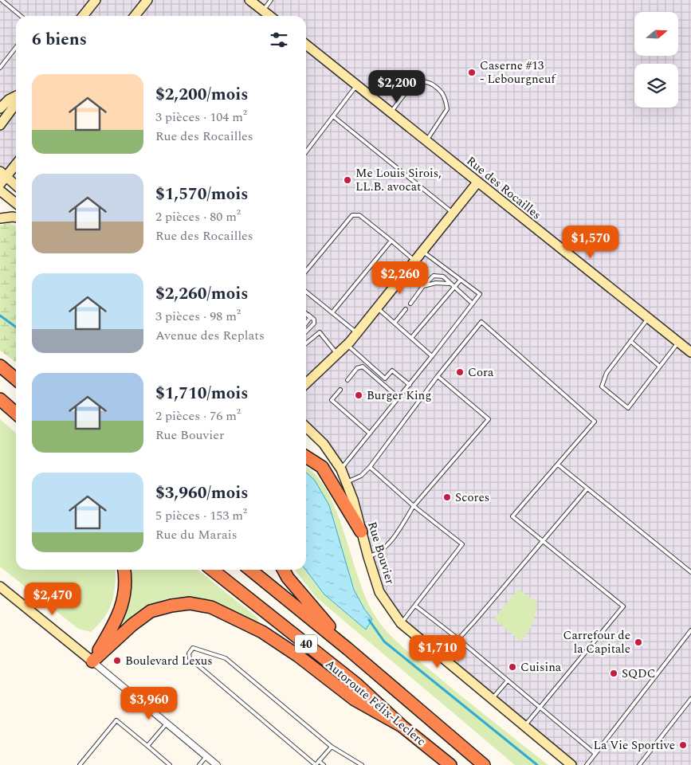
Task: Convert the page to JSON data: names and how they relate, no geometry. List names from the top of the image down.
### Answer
{
  "streets": {
    "highway": ["40", "Autoroute Félix-Leclerc"],
    "street": ["Rue des Rocailles", "Rue Bouvier"]
  },
  "places": [
    "Caserne #13 - Lebourgneuf",
    "Me Louis Sirois, LL.B. avocat",
    "Cora",
    "Burger King",
    "Scores",
    "Carrefour de la Capitale",
    "Boulevard Lexus",
    "Cuisina",
    "SQDC",
    "La Vie Sportive"
  ],
  "north": "right",
  "page": {
    "heading": "6 biens",
    "list": [
      {
        "name": "$2,200/mois",
        "note": "3 pièces · 104 m² · Rue des Rocailles"
      },
      {
        "name": "$1,570/mois",
        "note": "2 pièces · 80 m² · Rue des Rocailles"
      },
      {
        "name": "$2,260/mois",
        "note": "3 pièces · 98 m² · Avenue des Replats"
      },
      {
        "name": "$1,710/mois",
        "note": "2 pièces · 76 m² · Rue Bouvier"
      },
      {
        "name": "$3,960/mois",
        "note": "5 pièces · 153 m² · Rue du Marais"
      }
    ],
    "price": [
      "$2,200",
      "$1,570",
      "$2,260",
      "$2,470",
      "$1,710",
      "$3,960"
    ]
  }
}
